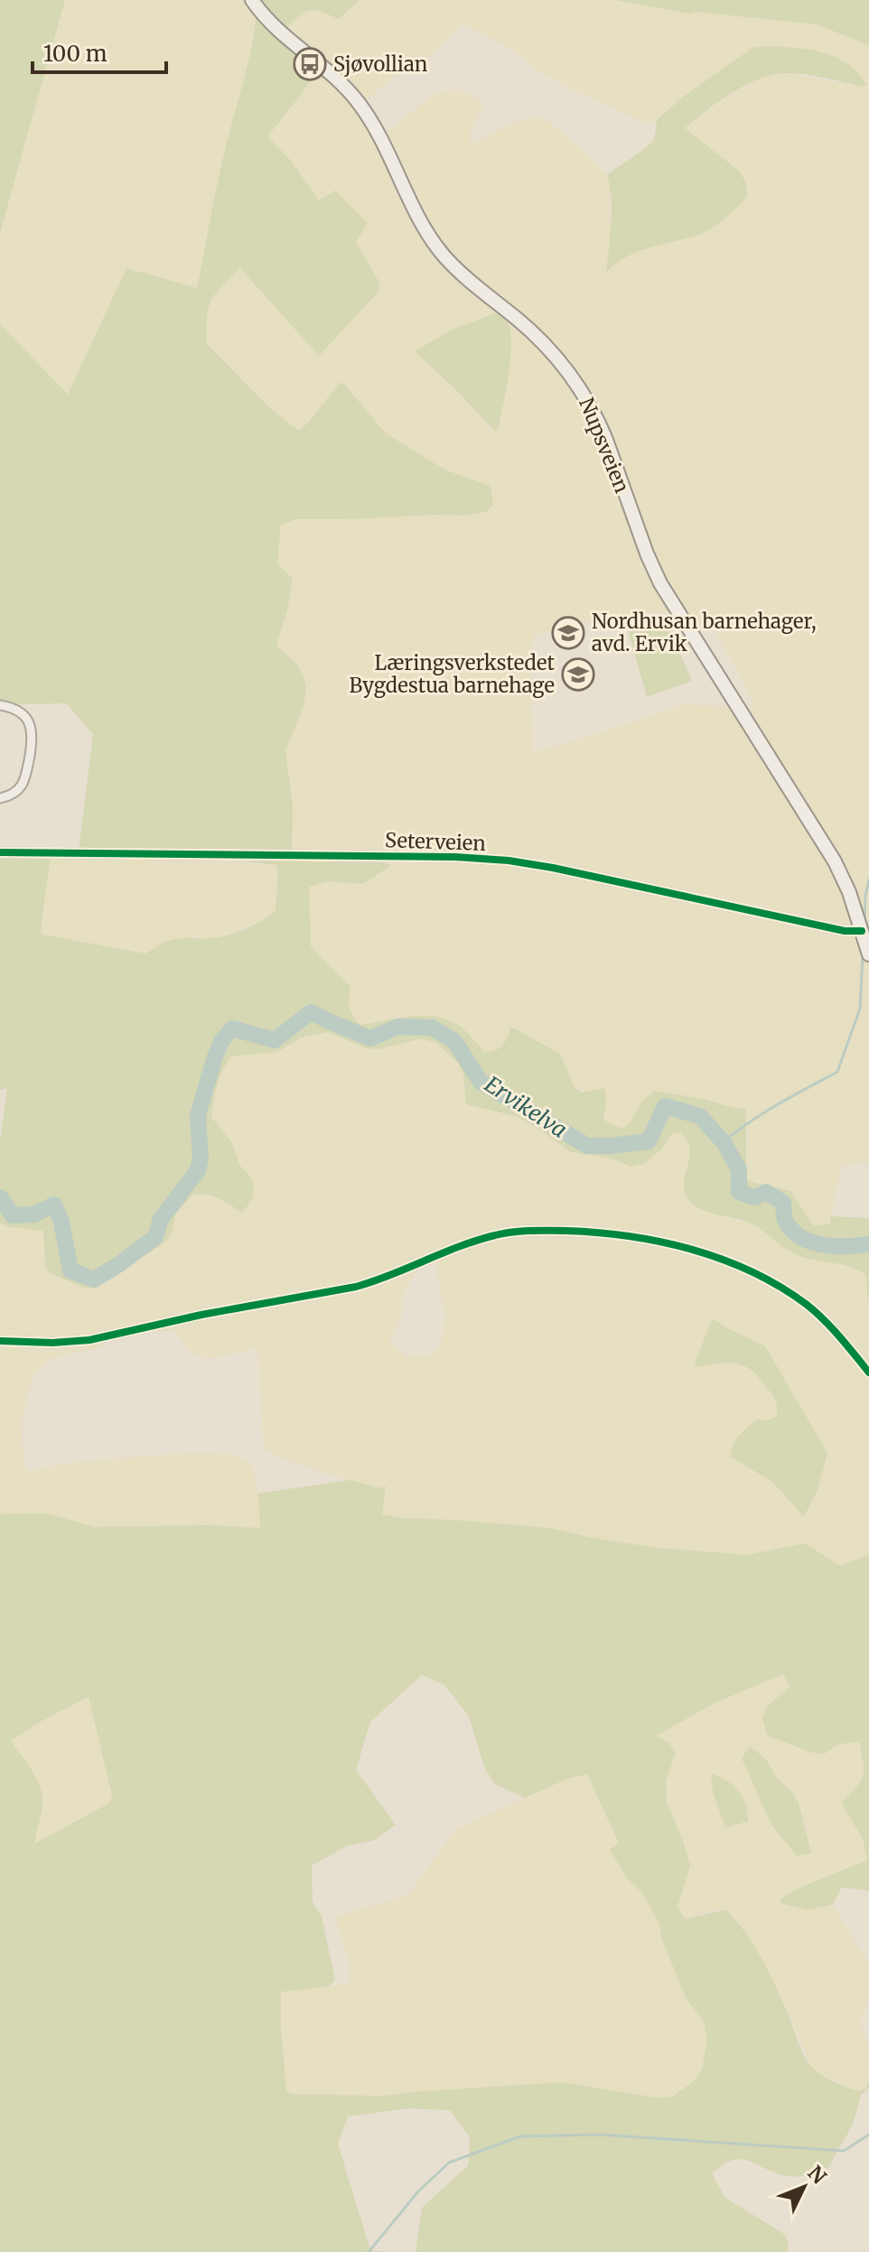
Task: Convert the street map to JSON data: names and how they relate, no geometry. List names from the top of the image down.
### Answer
{
  "streets": {
    "main road": ["Nupsveien"],
    "street": ["Seterveien"]
  },
  "crossings": [
    ["Nupsveien", "Seterveien"]
  ],
  "water": ["Ervikelva"],
  "places": {
    "bus stop": ["Sjøvollian"],
    "school or university": ["Nordhusan barnehager, avd. Ervik", "Læringsverkstedet Bygdestua barnehage"]
  },
  "scale_bar": "100 m",
  "north": "top right"
}
